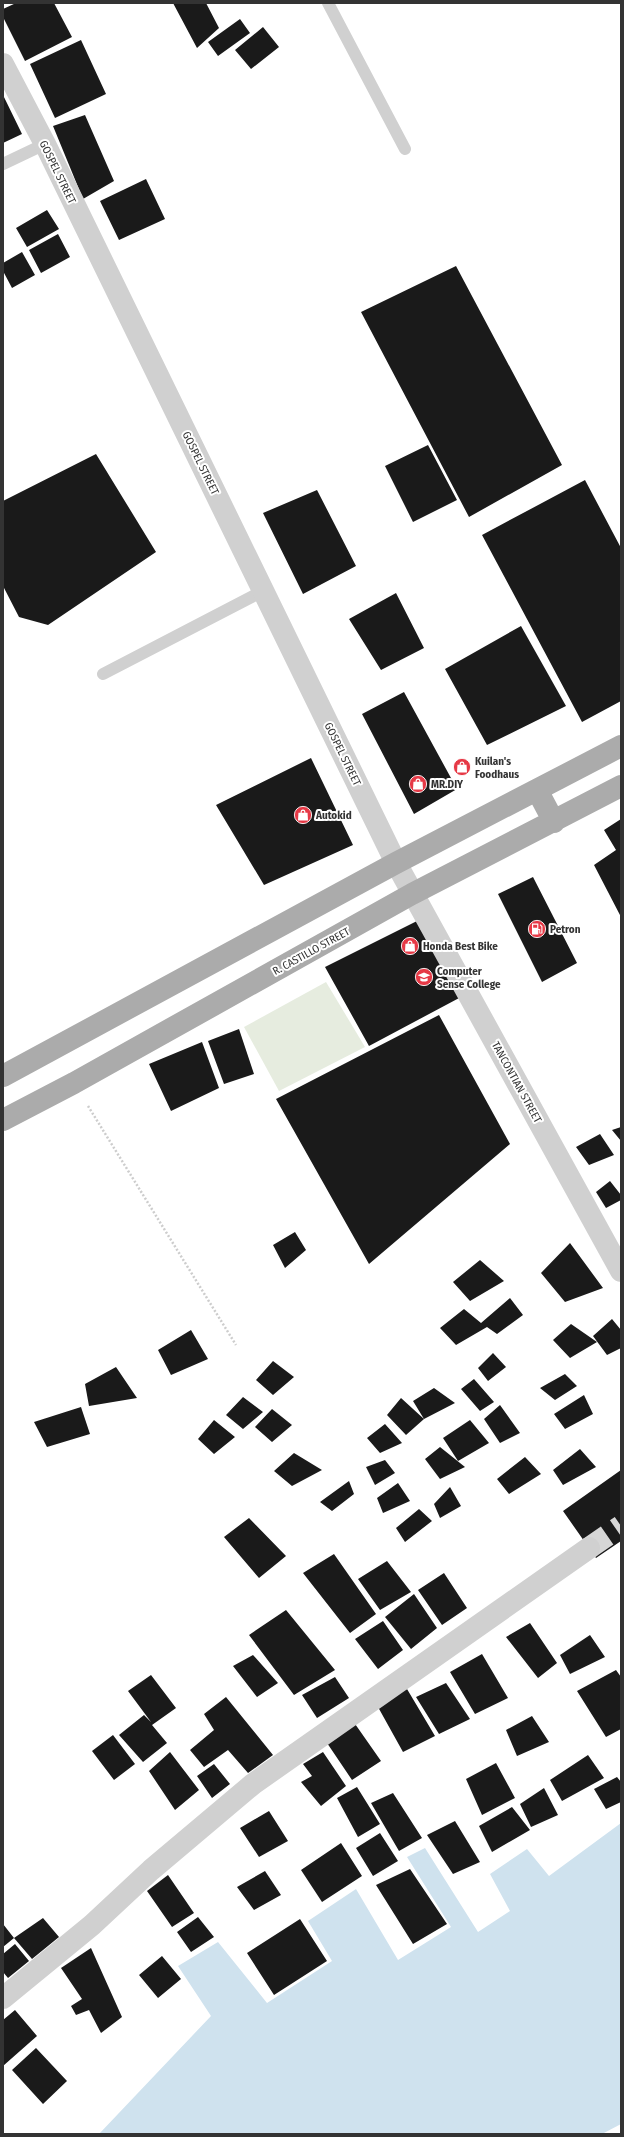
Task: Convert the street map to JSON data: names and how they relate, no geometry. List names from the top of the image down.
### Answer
{
  "streets": {
    "main road": ["R. CASTILLO STREET"],
    "street": ["GOSPEL STREET", "TANCONTIAN STREET"]
  },
  "crossings": [
    ["GOSPEL STREET", "R. CASTILLO STREET"],
    ["GOSPEL STREET", "TANCONTIAN STREET"],
    ["R. CASTILLO STREET", "TANCONTIAN STREET"]
  ],
  "places": {
    "shop": [
      "Kuilan's Foodhaus",
      "MR.DIY",
      "Autokid",
      "Honda Best Bike"
    ],
    "fuel station": ["Petron"],
    "school or university": ["Computer Sense College"]
  }
}
